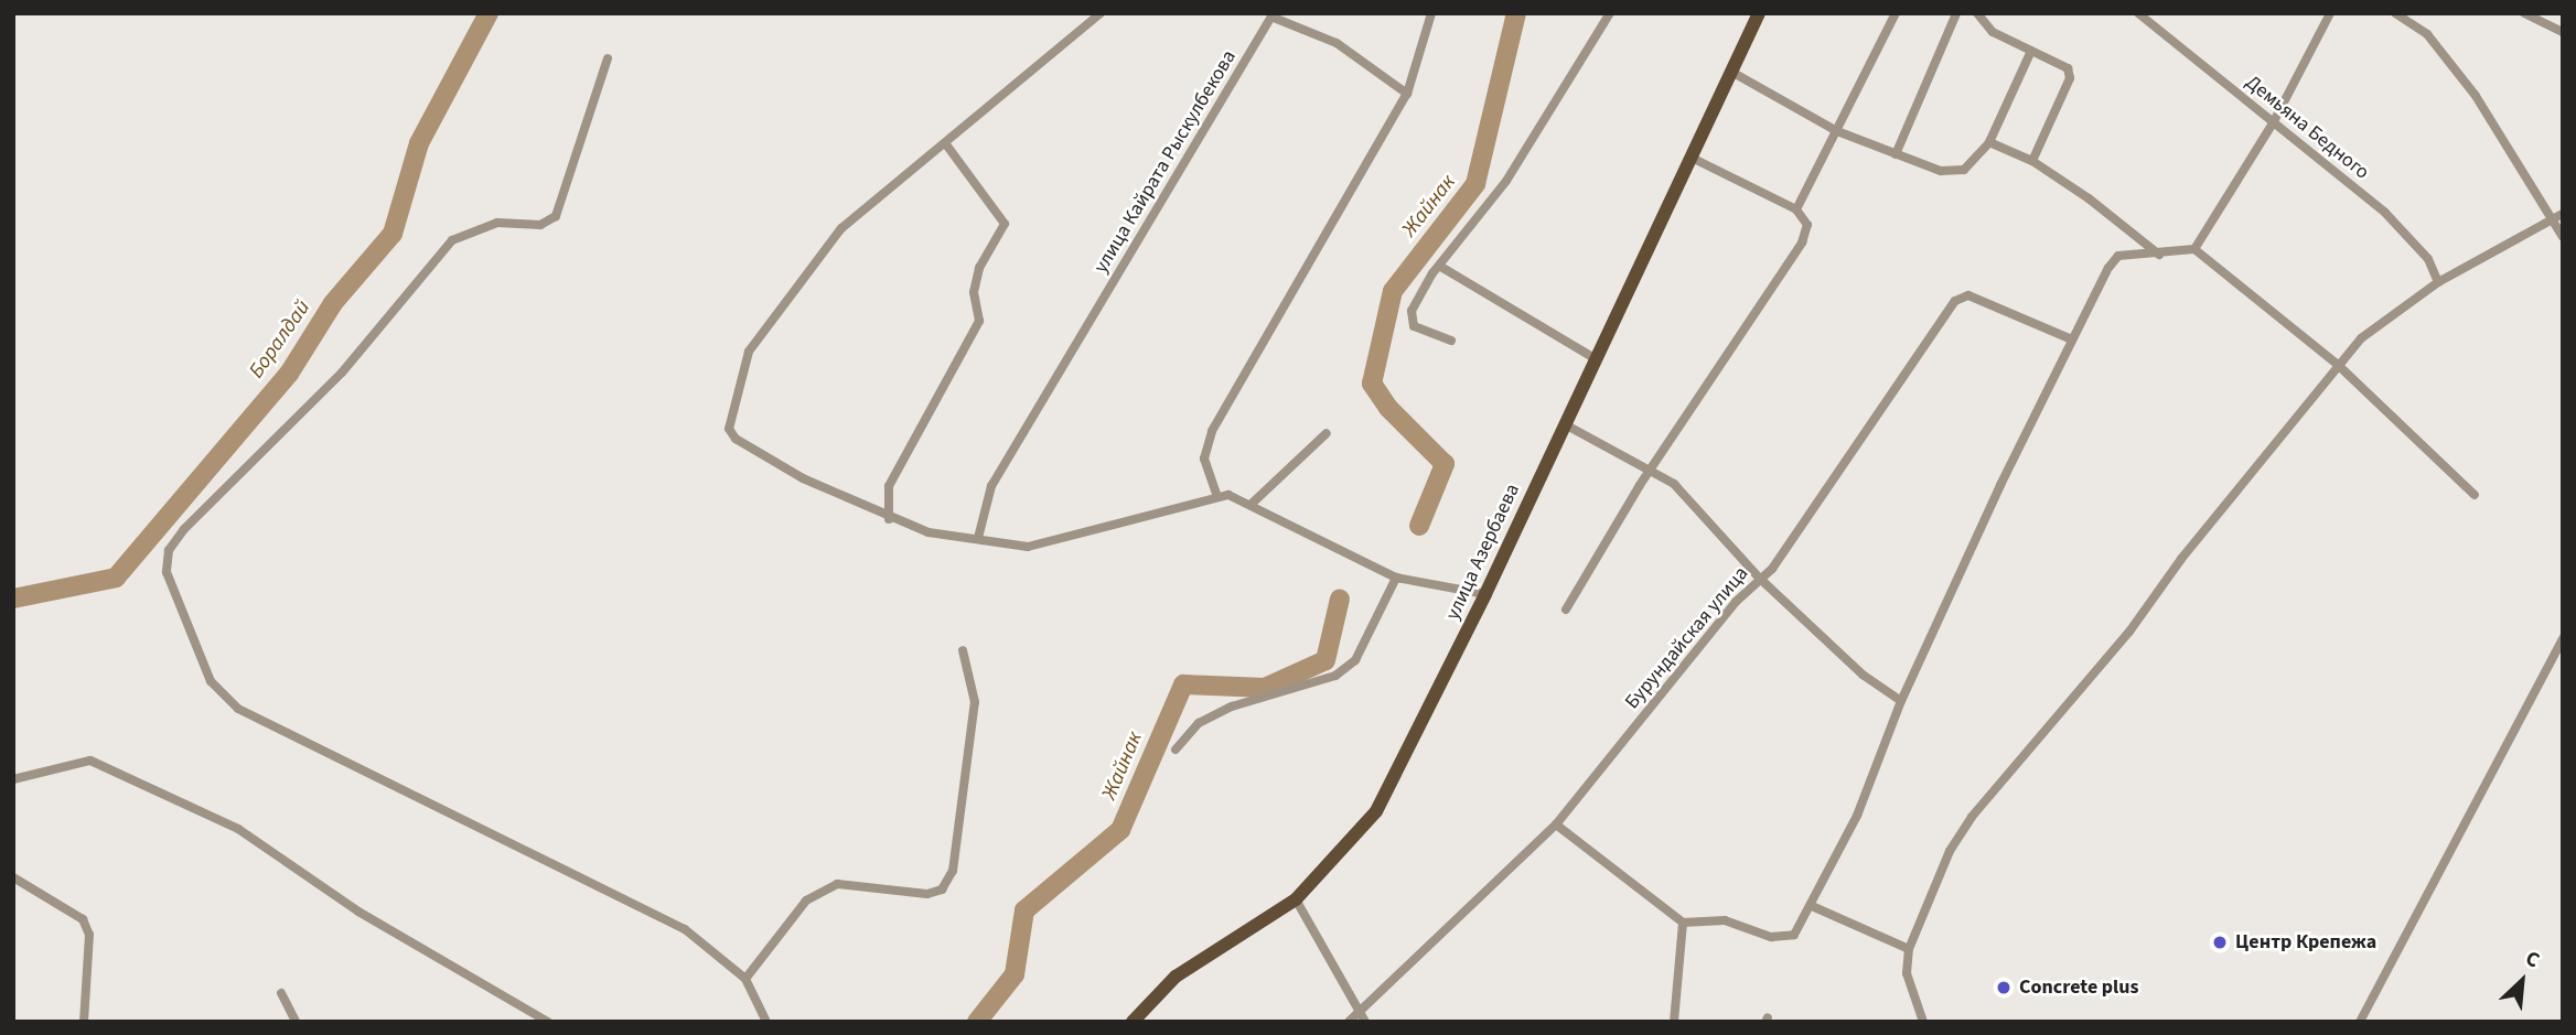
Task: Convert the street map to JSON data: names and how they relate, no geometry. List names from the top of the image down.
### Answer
{
  "streets": {
    "main road": ["улица Азербаева"],
    "street": ["Демьяна Бедного", "улица Кайрата Рыскулбекова", "Бурундайская улица"]
  },
  "water": ["Жайнак", "Боралдай"],
  "places": ["Центр Крепежа", "Concrete plus"],
  "north": "top right"
}
